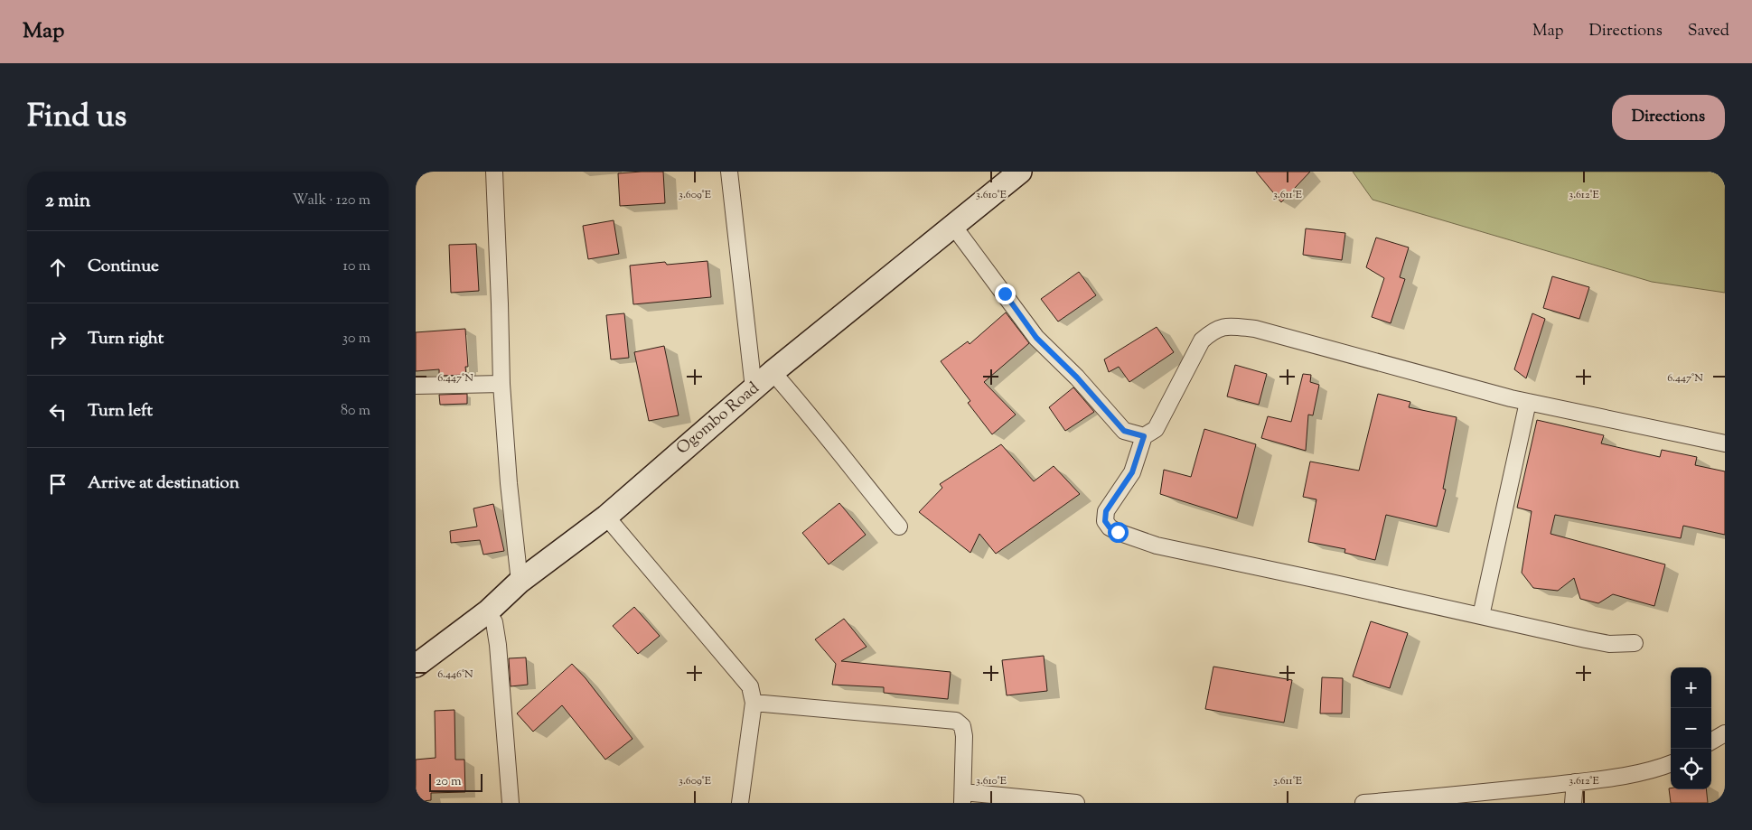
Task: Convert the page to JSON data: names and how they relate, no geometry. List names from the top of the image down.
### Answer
{
  "streets": {
    "main road": ["Ogombo Road"]
  },
  "scale_bar": "20 m",
  "page": {
    "header": "Map",
    "nav": ["Map", "Directions", "Saved"],
    "title": "Find us",
    "buttons": "Directions",
    "heading": ["2 min", "Walk · 120 m"],
    "list": [
      ["Continue", "10 m"],
      ["Turn right", "30 m"],
      ["Turn left", "80 m"],
      "Arrive at destination"
    ],
    "map_buttons": ["+", "−"],
    "scale": "20 m"
  },
  "coordinates": [
    "3.609°E",
    "3.610°E",
    "3.611°E",
    "3.612°E",
    "6.447°N",
    "6.446°N"
  ]
}
